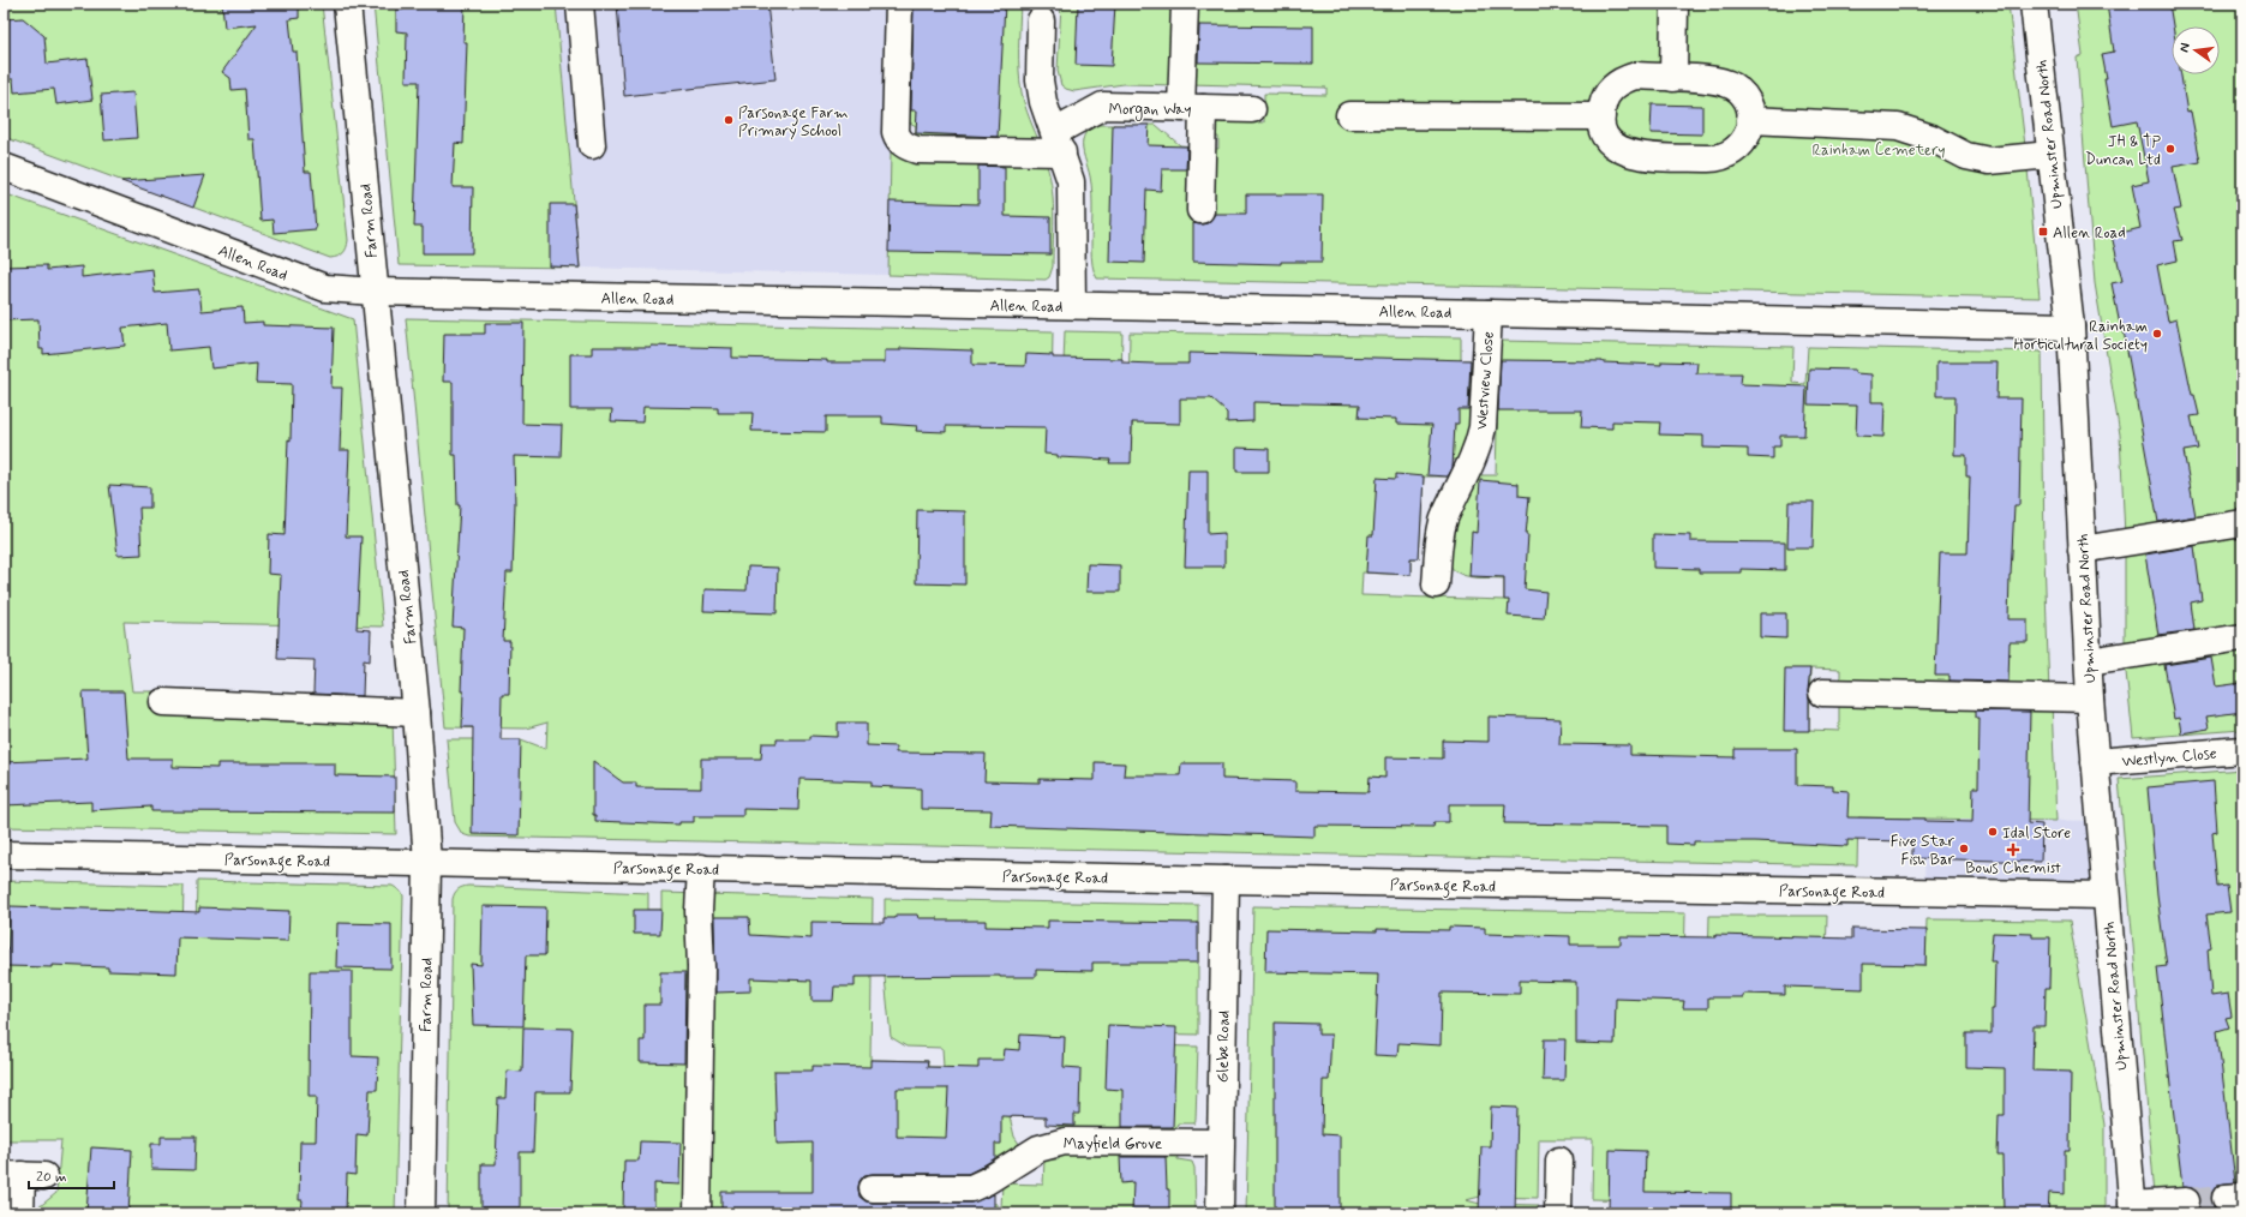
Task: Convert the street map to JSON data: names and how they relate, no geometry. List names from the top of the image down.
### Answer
{
  "streets": {
    "street": [
      "Morgan Way",
      "Upminster Road North",
      "Farm Road",
      "Allen Road",
      "Westview Close",
      "Westlyn Close",
      "Parsonage Road",
      "Glebe Road",
      "Mayfield Grove"
    ]
  },
  "crossings": [
    ["Upminster Road North", "Allen Road"],
    ["Upminster Road North", "Westlyn Close"],
    ["Upminster Road North", "Parsonage Road"],
    ["Farm Road", "Allen Road"],
    ["Farm Road", "Parsonage Road"],
    ["Allen Road", "Westview Close"],
    ["Parsonage Road", "Glebe Road"],
    ["Glebe Road", "Mayfield Grove"]
  ],
  "parks": ["Rainham Cemetery"],
  "places": {
    "other": [
      "Parsonage Farm Primary School",
      "JH & TP Duncan Ltd",
      "Rainham Horticultural Society",
      "Idal Store",
      "Five Star Fish Bar"
    ],
    "transit": ["Allen Road"],
    "health": ["Bows Chemist"]
  },
  "scale_bar": "20 m",
  "north": "left"
}
